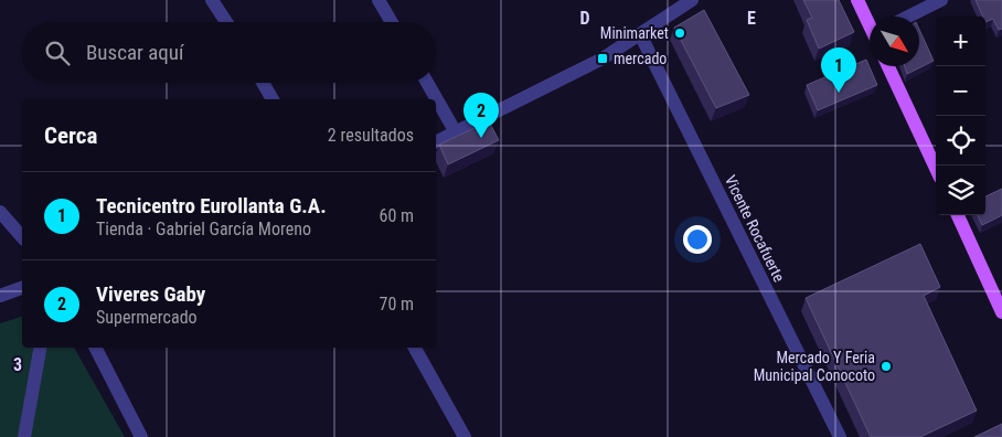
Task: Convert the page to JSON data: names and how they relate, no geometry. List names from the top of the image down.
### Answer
{
  "streets": {
    "street": ["Vicente Rocafuerte"]
  },
  "places": {
    "other": ["Minimarket", "Mercado Y Feria Municipal Conocoto"],
    "transit": ["mercado"]
  },
  "north": "bottom right",
  "page": {
    "map_buttons": ["+", "−"],
    "search": "Buscar aquí",
    "pins": ["1", "2"],
    "heading": ["Cerca", "2 resultados"],
    "list": [
      {
        "mark": "1",
        "name": "Tecnicentro Eurollanta G.A.",
        "note": "Tienda · Gabriel García Moreno",
        "value": "60 m"
      },
      {
        "mark": "2",
        "name": "Viveres Gaby",
        "note": "Supermercado",
        "value": "70 m"
      }
    ]
  },
  "grid": {
    "columns": ["D", "E"],
    "rows": ["3"]
  }
}
